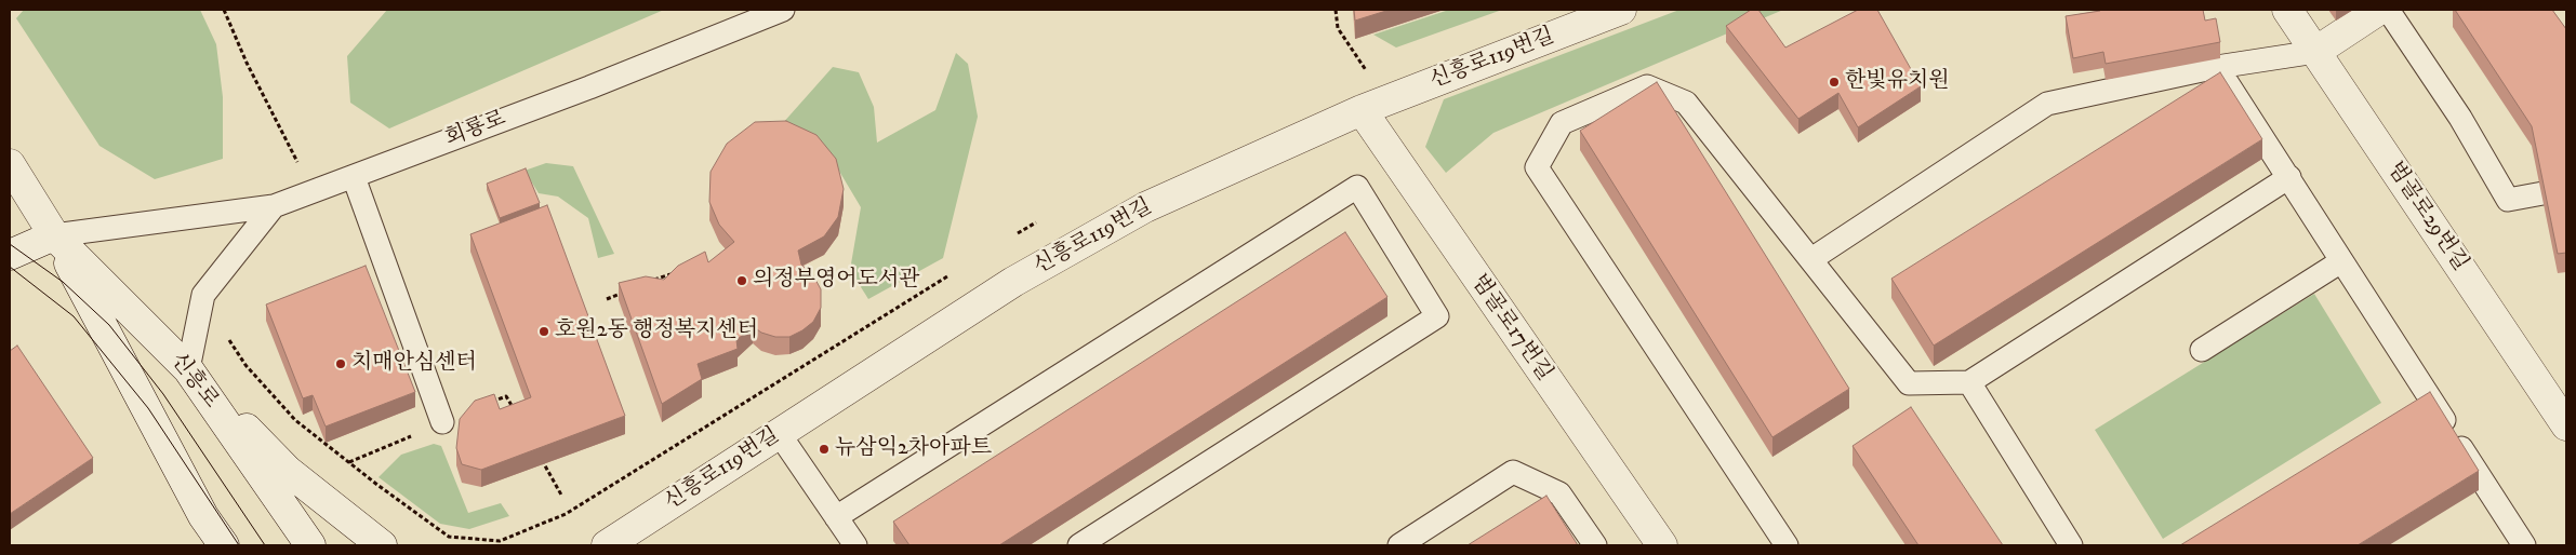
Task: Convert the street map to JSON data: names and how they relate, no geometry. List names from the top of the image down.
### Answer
{
  "streets": {
    "street": [
      "신흥로119번길",
      "범골로29번길",
      "범골로17번길",
      "신흥로"
    ],
    "lane": ["회룡로"]
  },
  "crossings": [
    ["신흥로119번길", "범골로17번길"],
    ["회룡로", "신흥로"]
  ],
  "places": [
    "한빛유치원",
    "의정부영어도서관",
    "호원2동 행정복지센터",
    "치매안심센터",
    "뉴삼익2차아파트"
  ]
}
